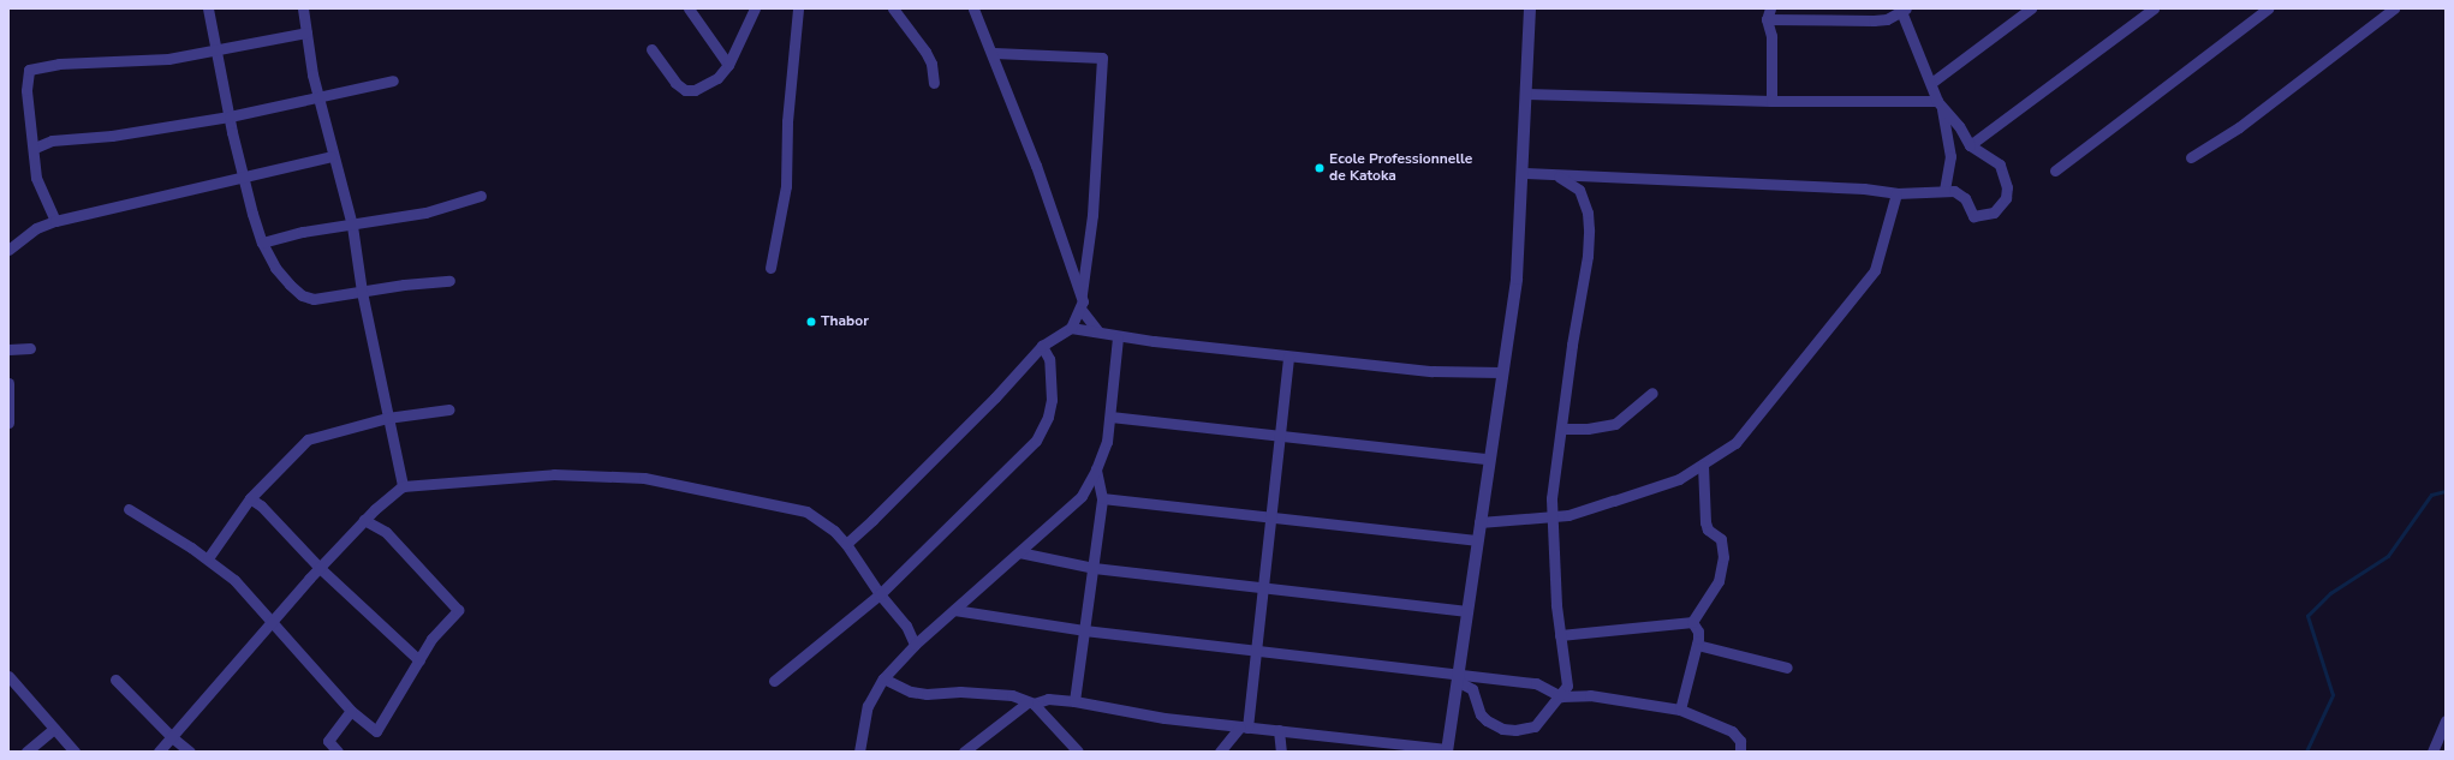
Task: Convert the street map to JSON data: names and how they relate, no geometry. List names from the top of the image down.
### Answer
{
  "places": ["Ecole Professionnelle de Katoka", "Thabor"]
}
